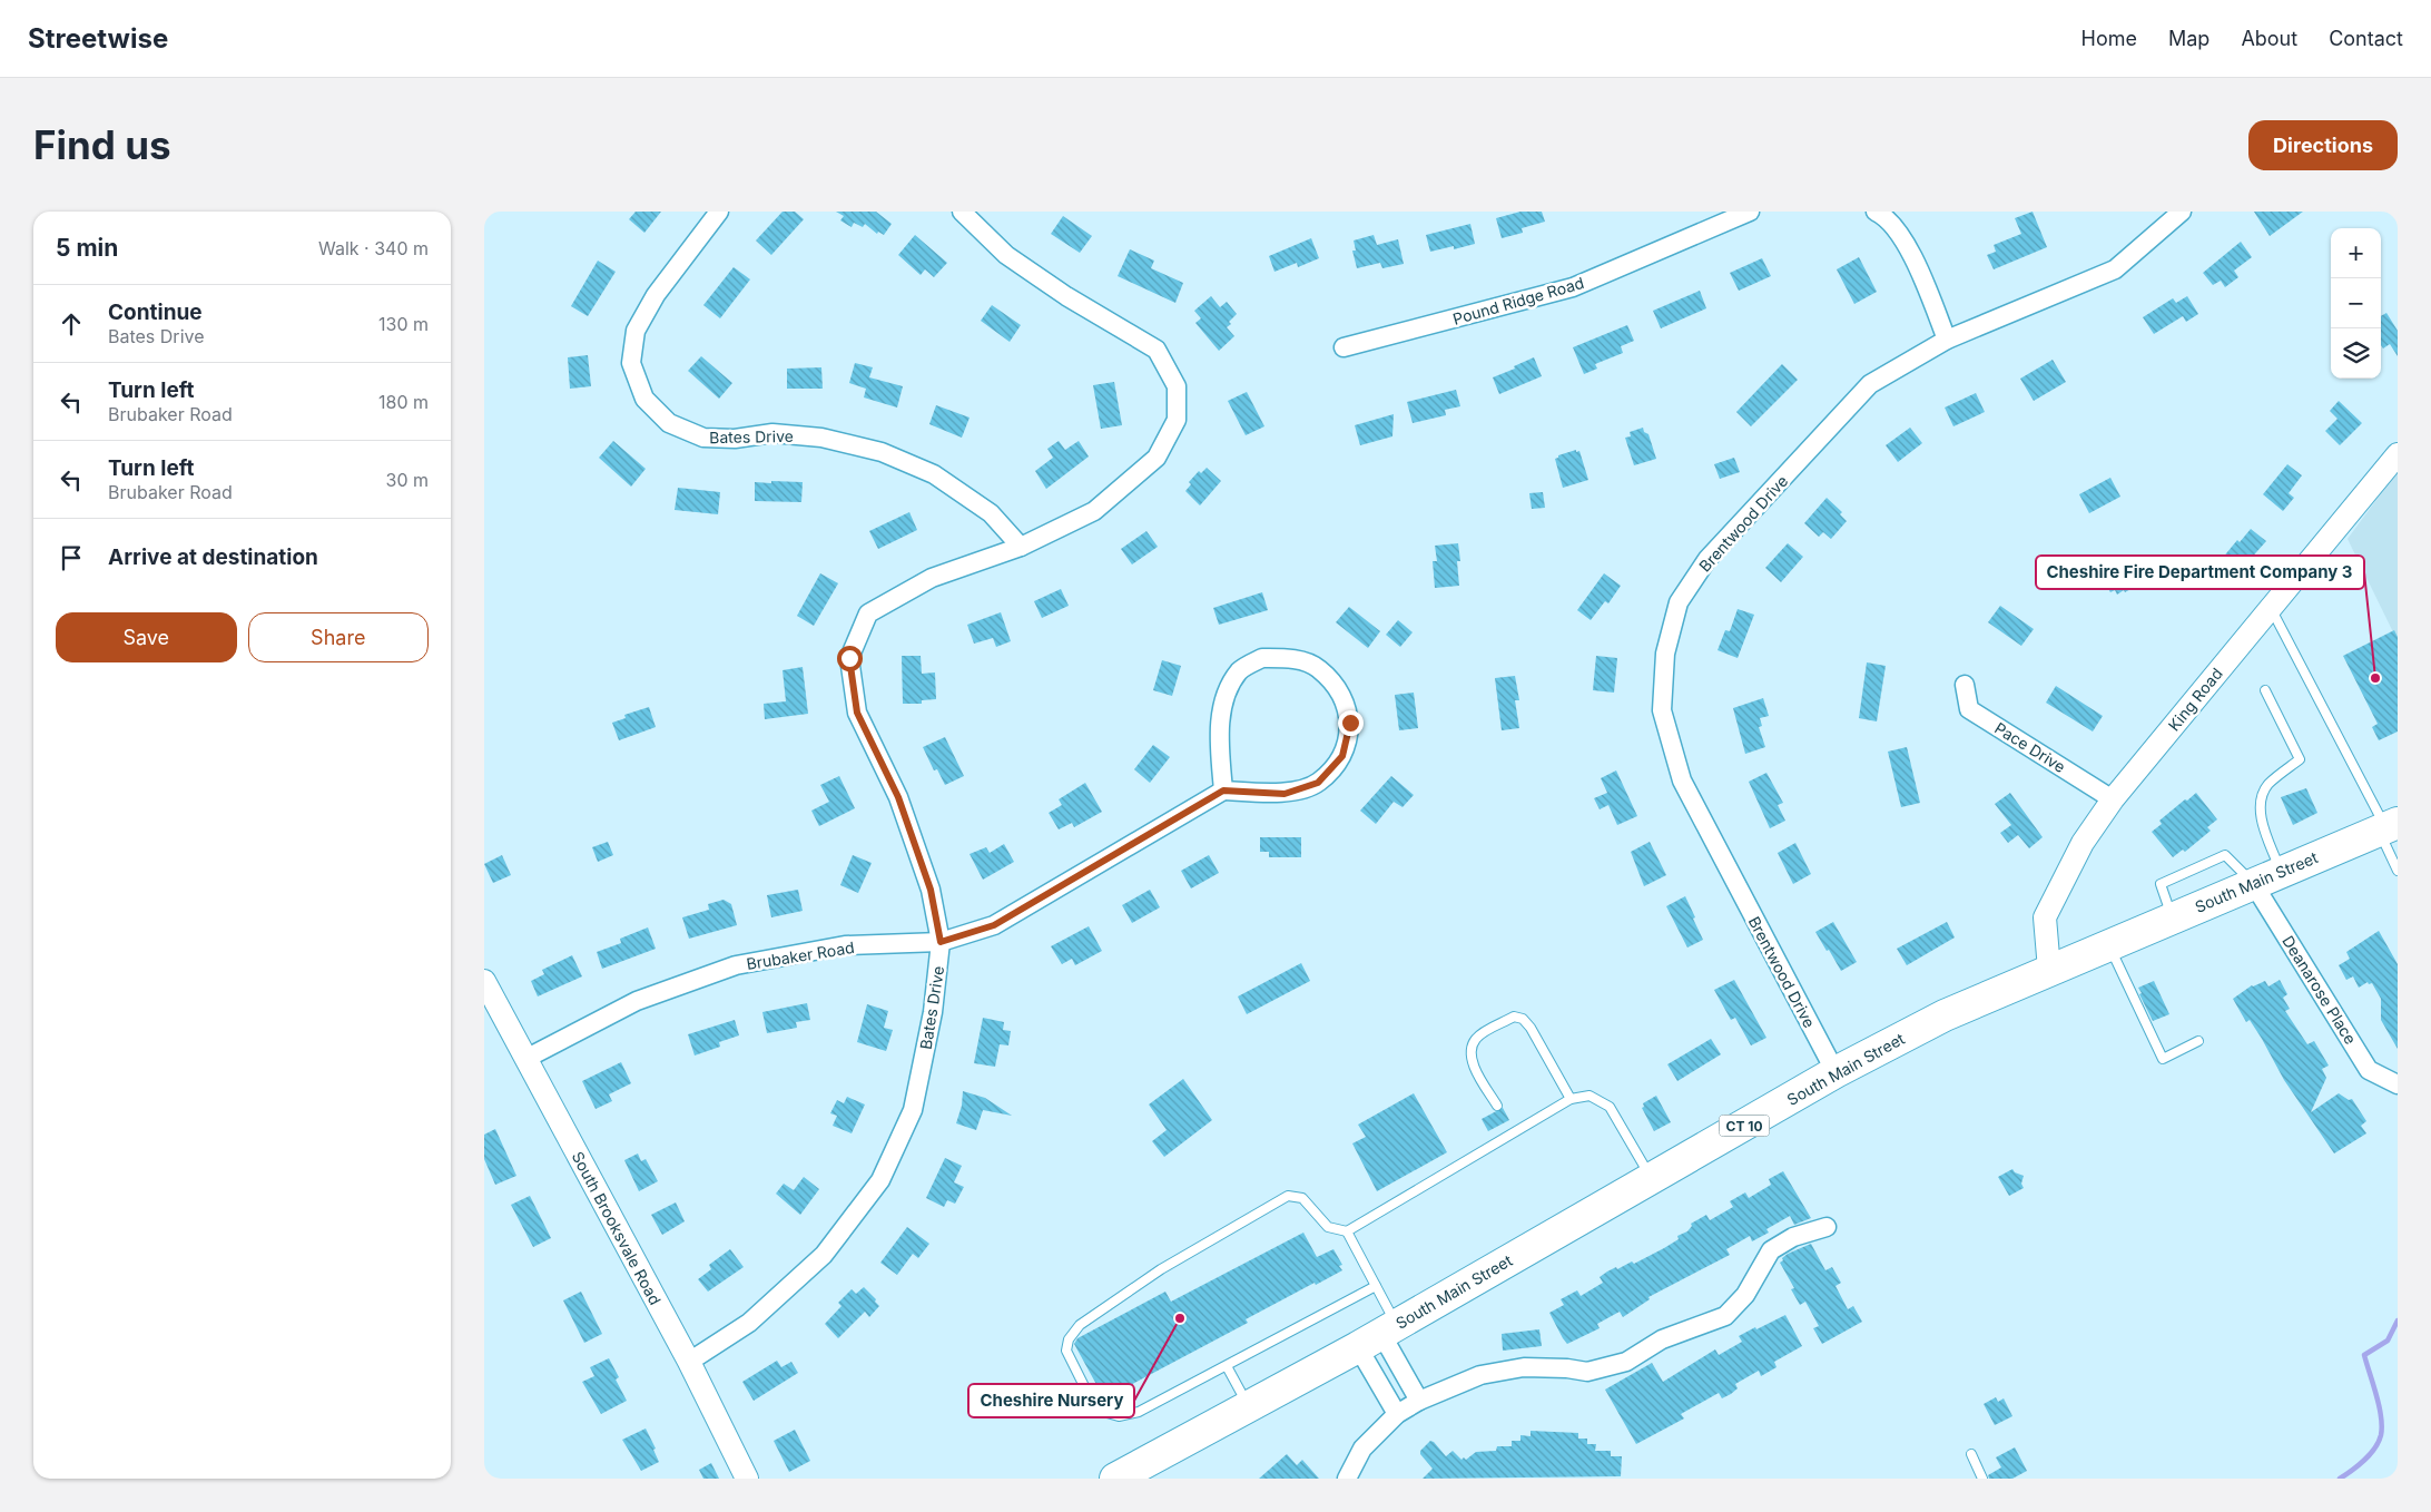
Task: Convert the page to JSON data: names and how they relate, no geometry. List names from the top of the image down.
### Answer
{
  "streets": {
    "highway": ["South Main Street", "CT 10"],
    "street": [
      "Pound Ridge Road",
      "Bates Drive",
      "Brentwood Drive",
      "King Road",
      "Pace Drive",
      "Brubaker Road",
      "Deanarose Place",
      "South Brooksvale Road"
    ]
  },
  "crossings": [
    ["Bates Drive", "Brubaker Road"],
    ["Bates Drive", "South Brooksvale Road"],
    ["Brentwood Drive", "South Main Street"],
    ["King Road", "Pace Drive"],
    ["King Road", "South Main Street"],
    ["South Main Street", "Deanarose Place"],
    ["Brubaker Road", "South Brooksvale Road"]
  ],
  "places": ["Cheshire Fire Department Company 3", "Cheshire Nursery"],
  "page": {
    "header": "Streetwise",
    "nav": [
      "Home",
      "Map",
      "About",
      "Contact"
    ],
    "buttons": [
      "Directions",
      ["Save", "Share"]
    ],
    "title": "Find us",
    "heading": ["5 min", "Walk · 340 m"],
    "map_buttons": ["+", "−"],
    "list": [
      ["Continue", "Bates Drive", "130 m"],
      ["Turn left", "Brubaker Road", "180 m"],
      ["Turn left", "Brubaker Road", "30 m"],
      "Arrive at destination"
    ]
  }
}
